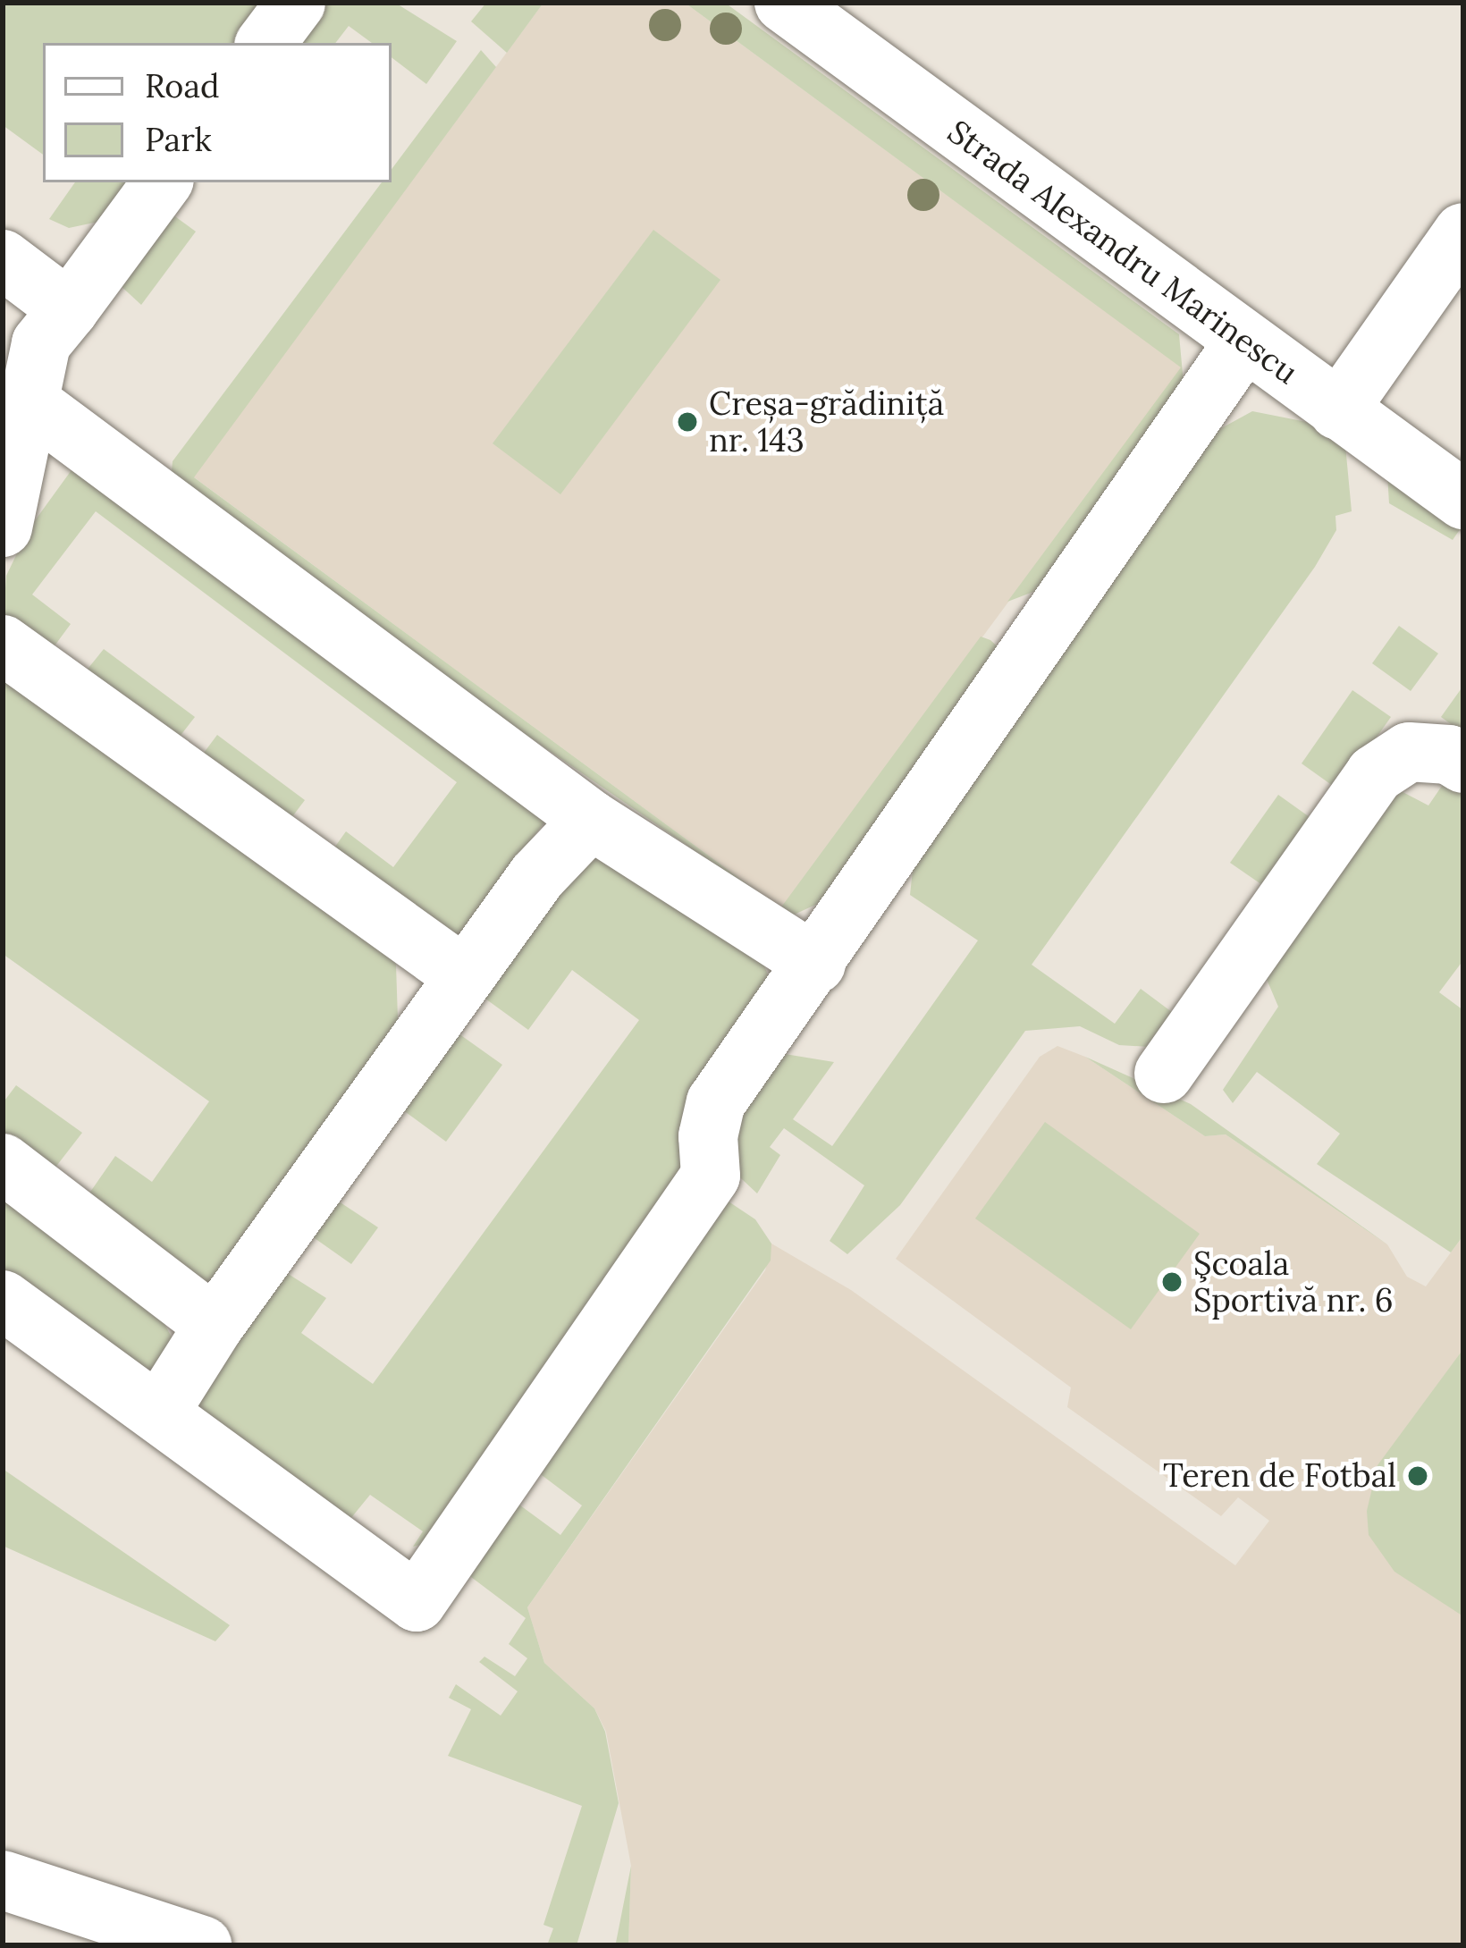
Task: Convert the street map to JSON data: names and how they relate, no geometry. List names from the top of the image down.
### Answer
{
  "streets": {
    "street": ["Strada Alexandru Marinescu"]
  },
  "places": ["Creșa-grădiniță nr. 143", "Şcoala Sportivă nr. 6", "Teren de Fotbal"],
  "legend": ["Road", "Park"]
}
